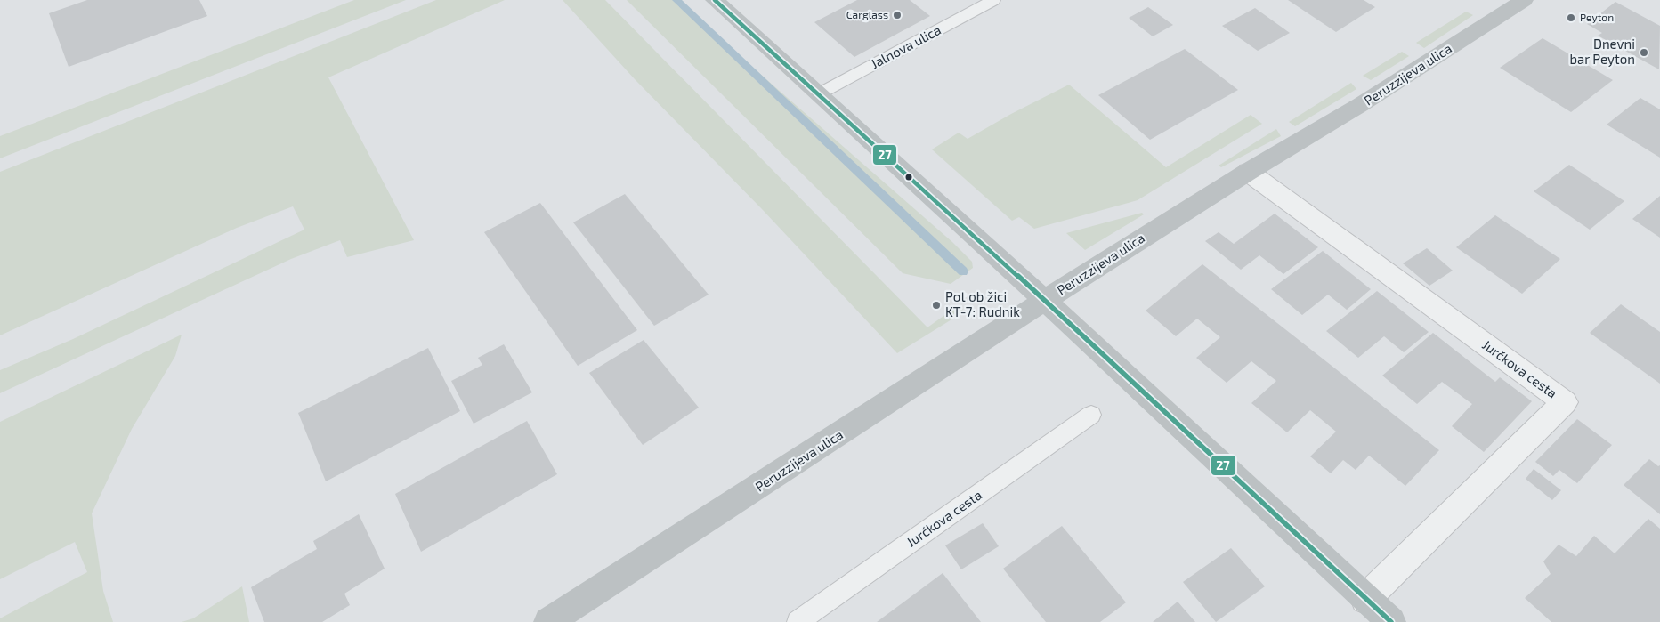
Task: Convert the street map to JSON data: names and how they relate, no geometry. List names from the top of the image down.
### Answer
{
  "streets": {
    "main road": ["Peruzzijeva ulica"],
    "street": ["Jurčkova cesta"],
    "lane": ["Jalnova ulica"]
  },
  "crossings": [
    ["Peruzzijeva ulica", "Jurčkova cesta"]
  ],
  "places": [
    "Carglass",
    "Peyton",
    "Dnevni bar Peyton",
    "Pot ob žici KT-7: Rudnik"
  ],
  "lines": ["transit line 27"]
}
